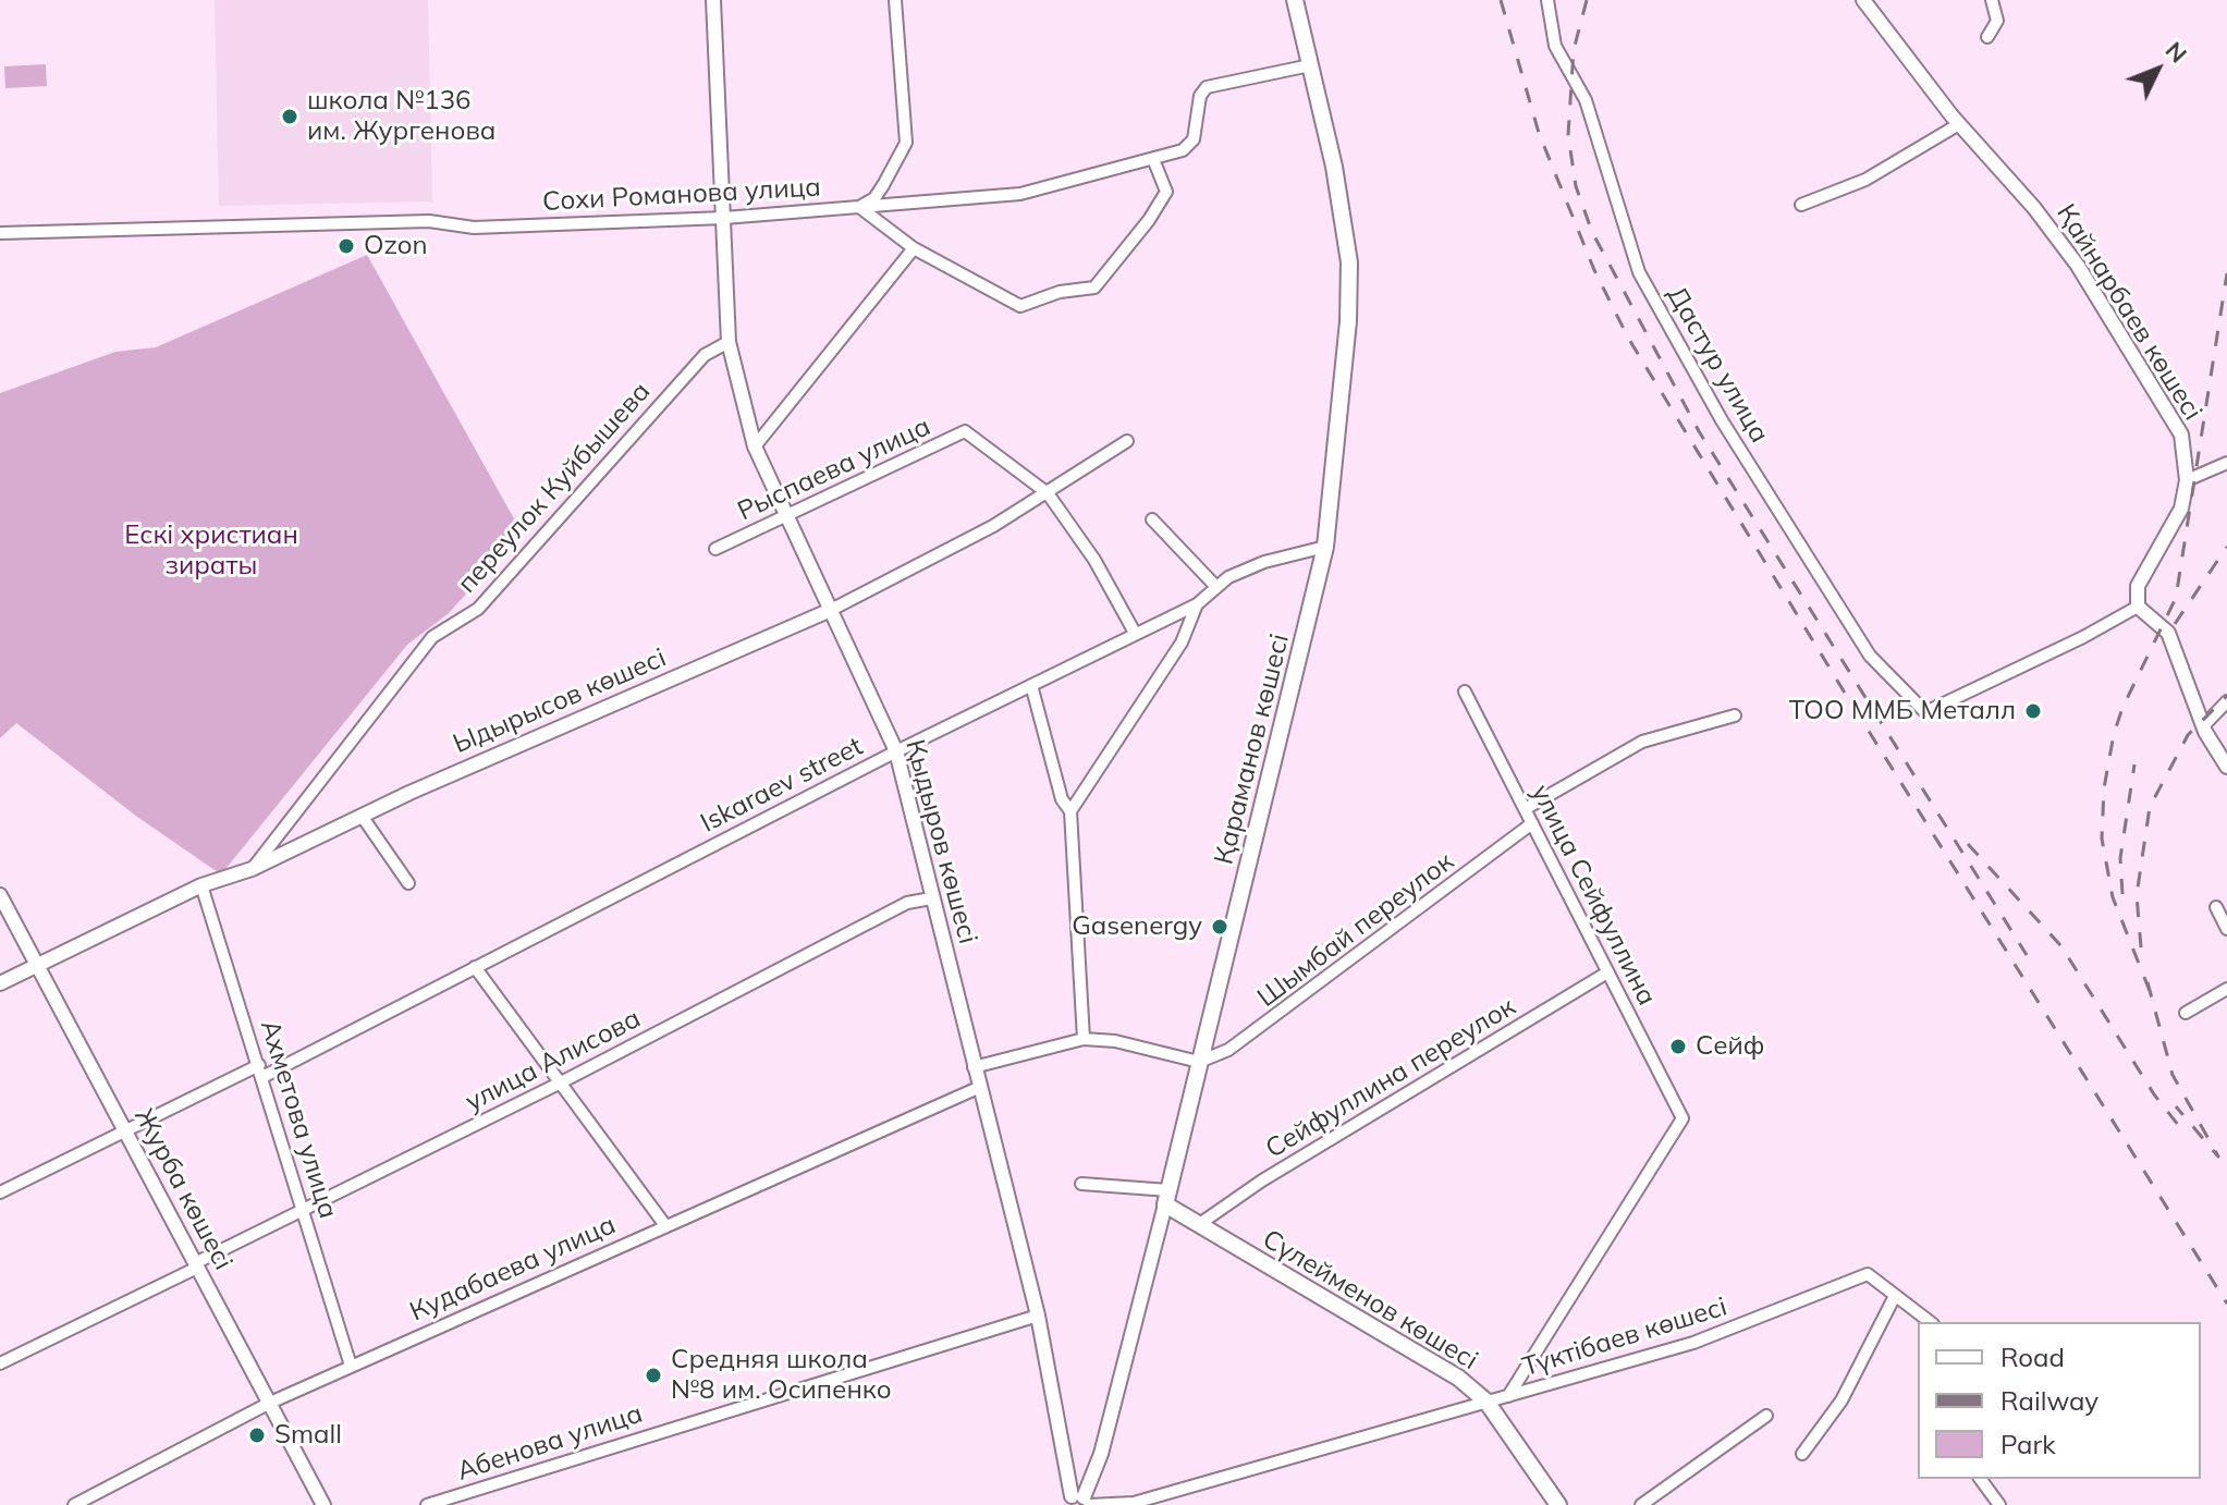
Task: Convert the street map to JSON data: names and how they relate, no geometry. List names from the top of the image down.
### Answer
{
  "streets": {
    "main road": ["Қараманов көшесі", "Сүлейменов көшесі"],
    "street": [
      "Сохи Романова улица",
      "Қайнарбаев көшесі",
      "Дастур улица",
      "Рыспаева улица",
      "переулок Куйбышева",
      "Ыдырысов көшесі",
      "Iskaraev street",
      "Қыдыров көшесі",
      "улица Сейфуллина",
      "Шымбай переулок",
      "улица Алисова",
      "Сейфуллина переулок",
      "Ахметова улица",
      "Журба көшесі",
      "Кудабаева улица",
      "Түктібаев көшесі",
      "Абенова улица"
    ]
  },
  "crossings": [
    ["Сохи Романова улица", "Қараманов көшесі"],
    ["Сохи Романова улица", "Қыдыров көшесі"],
    ["Қайнарбаев көшесі", "Дастур улица"],
    ["Рыспаева улица", "Ыдырысов көшесі"],
    ["Рыспаева улица", "Iskaraev street"],
    ["Рыспаева улица", "Қыдыров көшесі"],
    ["переулок Куйбышева", "Ыдырысов көшесі"],
    ["переулок Куйбышева", "Қыдыров көшесі"],
    ["Ыдырысов көшесі", "Қыдыров көшесі"],
    ["Ыдырысов көшесі", "Ахметова улица"],
    ["Ыдырысов көшесі", "Журба көшесі"],
    ["Қараманов көшесі", "Iskaraev street"],
    ["Қараманов көшесі", "Қыдыров көшесі"],
    ["Қараманов көшесі", "Шымбай переулок"],
    ["Қараманов көшесі", "Сүлейменов көшесі"],
    ["Қараманов көшесі", "Түктібаев көшесі"],
    ["Iskaraev street", "Қыдыров көшесі"],
    ["Iskaraev street", "Ахметова улица"],
    ["Iskaraev street", "Журба көшесі"],
    ["Қыдыров көшесі", "улица Алисова"],
    ["Қыдыров көшесі", "Кудабаева улица"],
    ["Қыдыров көшесі", "Түктібаев көшесі"],
    ["Қыдыров көшесі", "Абенова улица"],
    ["улица Сейфуллина", "Шымбай переулок"],
    ["улица Сейфуллина", "Сейфуллина переулок"],
    ["улица Сейфуллина", "Түктібаев көшесі"],
    ["улица Алисова", "Ахметова улица"],
    ["улица Алисова", "Журба көшесі"],
    ["Сейфуллина переулок", "Сүлейменов көшесі"],
    ["Ахметова улица", "Кудабаева улица"],
    ["Журба көшесі", "Кудабаева улица"],
    ["Сүлейменов көшесі", "Түктібаев көшесі"]
  ],
  "parks": ["Ескі христиан зираты"],
  "places": [
    "школа №136 им. Жургенова",
    "Ozon",
    "ТОО ММБ Металл",
    "Gasenergy",
    "Сейф",
    "Средняя школа №8 им. Осипенко",
    "Small"
  ],
  "legend": ["Road", "Railway", "Park"],
  "north": "top right"
}
